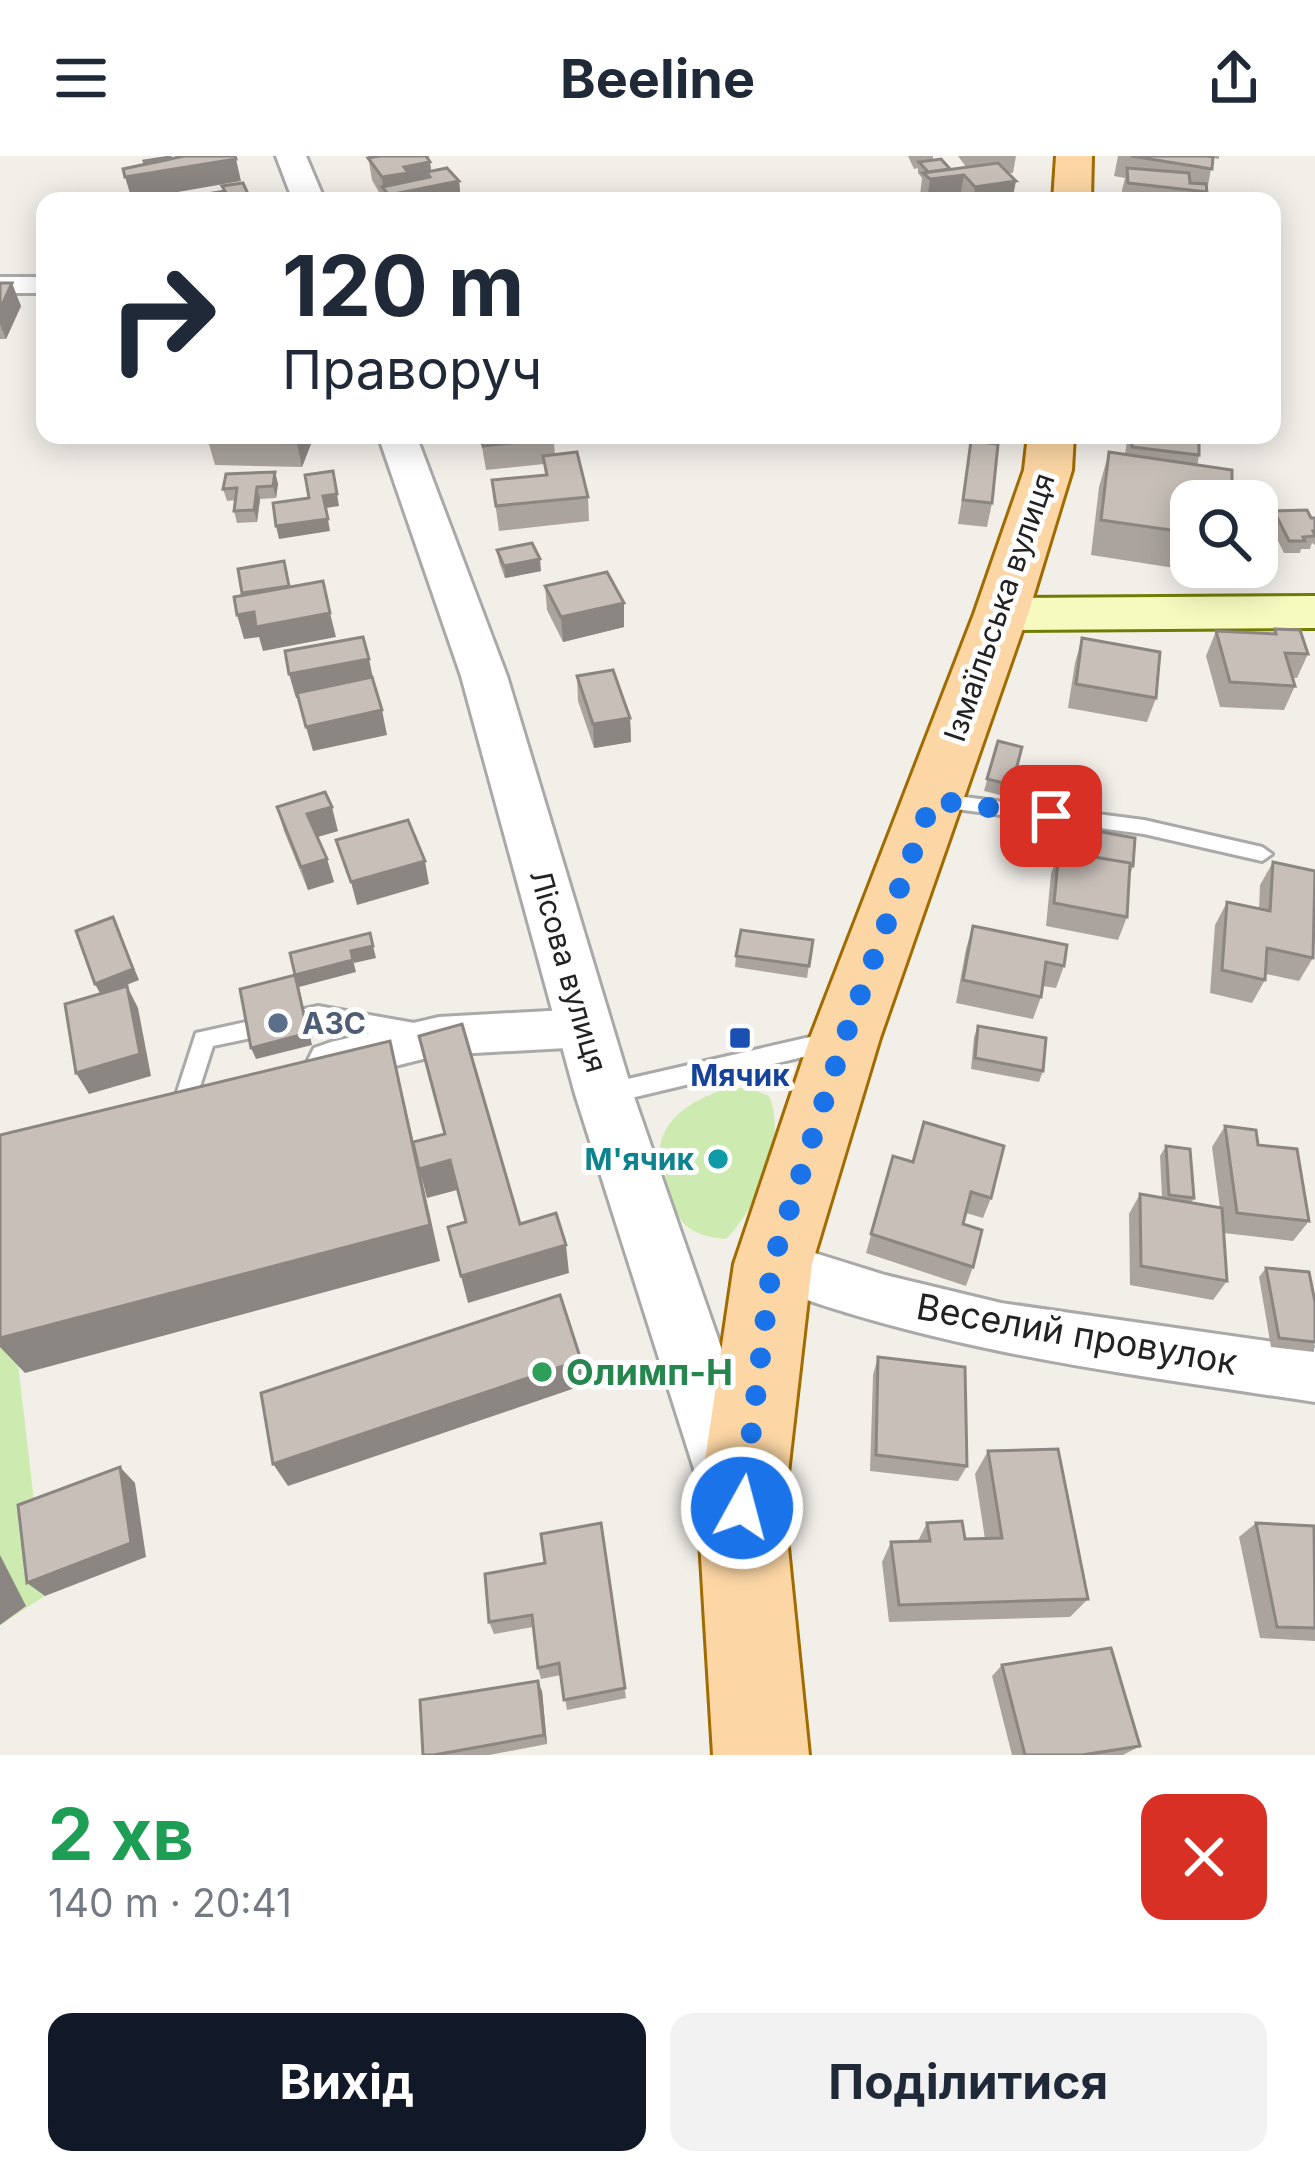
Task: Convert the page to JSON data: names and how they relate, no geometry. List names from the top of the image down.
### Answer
{
  "streets": {
    "main road": ["Ізмаїльська вулиця"],
    "street": ["Лісова вулиця", "Веселий провулок"]
  },
  "crossings": [
    ["Ізмаїльська вулиця", "Лісова вулиця"],
    ["Ізмаїльська вулиця", "Веселий провулок"]
  ],
  "places": {
    "other": ["АЗС", "М'ячик", "Олимп-Н"],
    "transit": ["Мячик"]
  },
  "page": {
    "header": "Beeline",
    "turn": ["120 m", "Праворуч"],
    "heading": ["2 хв", "140 m · 20:41"],
    "buttons": ["Вихід", "Поділитися"]
  }
}
